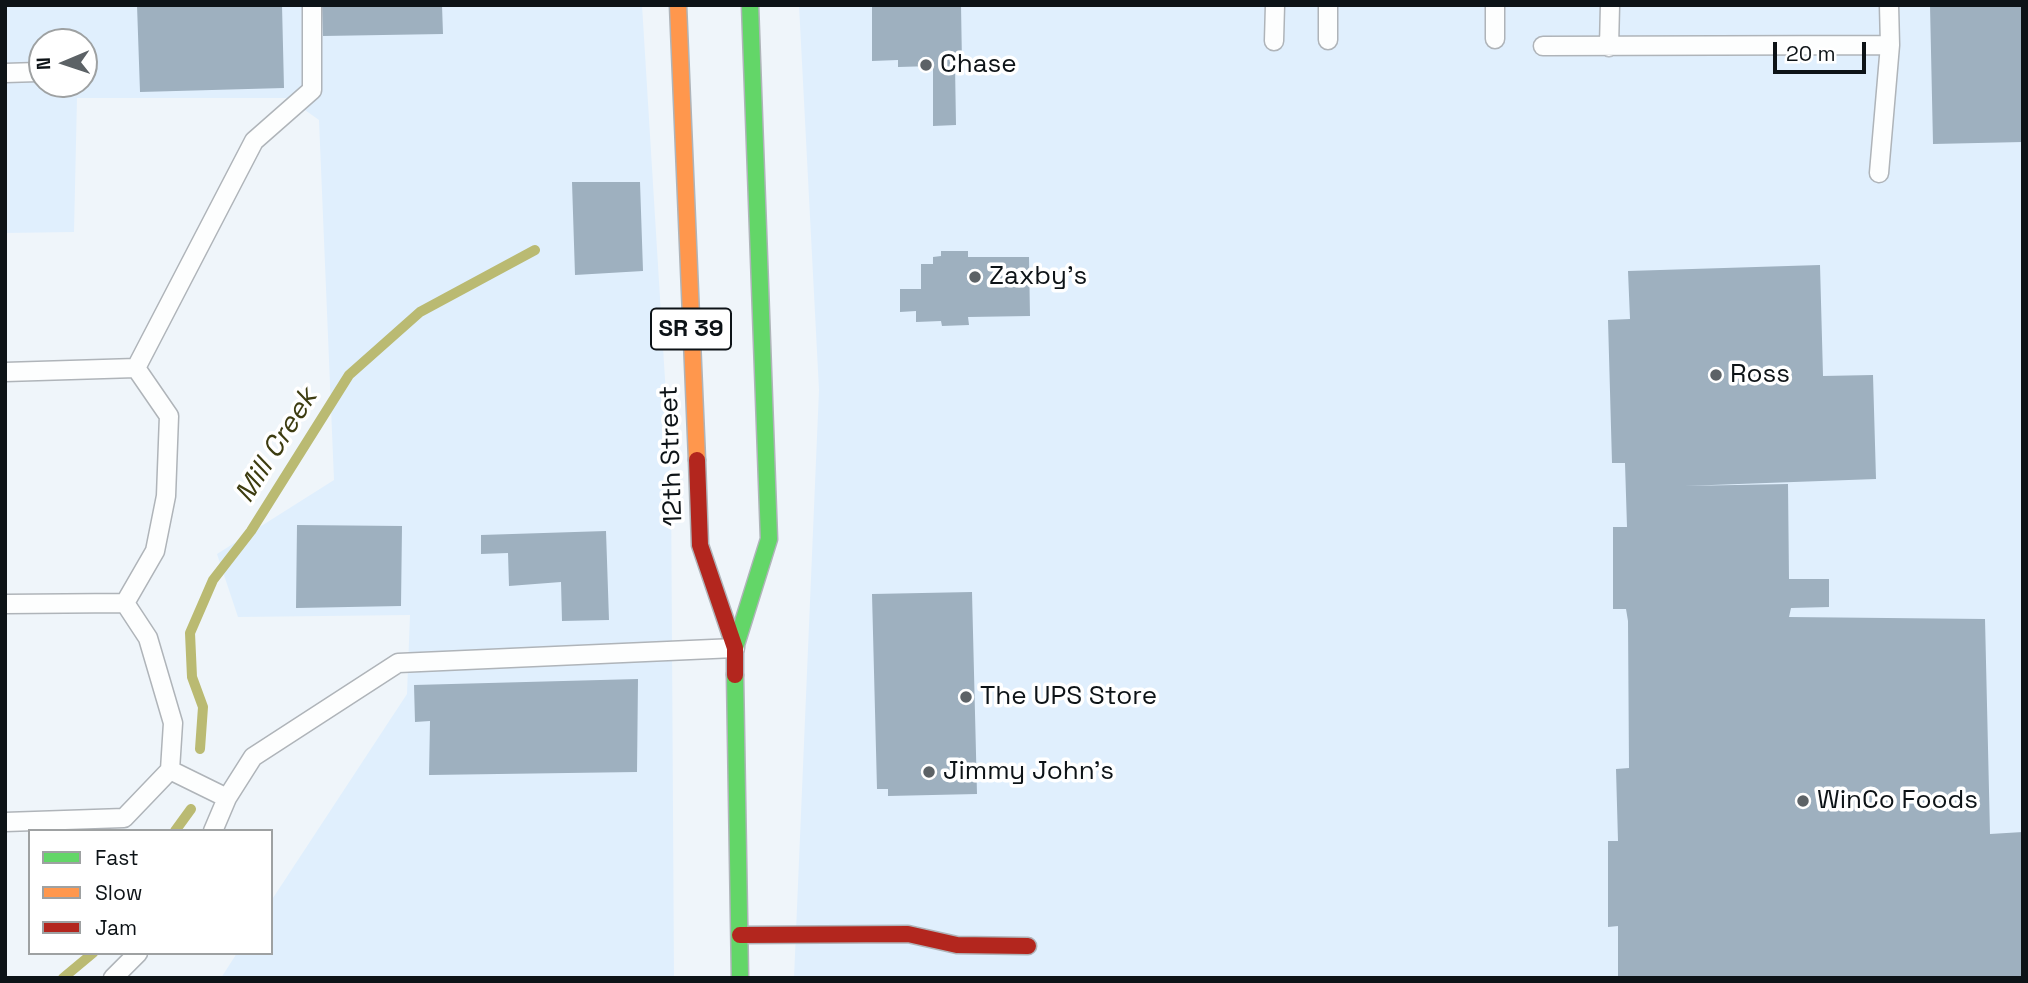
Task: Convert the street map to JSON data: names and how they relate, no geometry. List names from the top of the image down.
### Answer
{
  "streets": {
    "main road": ["SR 39", "12th Street"]
  },
  "water": ["Mill Creek"],
  "places": [
    "Chase",
    "Zaxby's",
    "Ross",
    "The UPS Store",
    "Jimmy John's",
    "WinCo Foods"
  ],
  "legend": ["Fast", "Slow", "Jam"],
  "scale_bar": "20 m",
  "north": "left"
}
